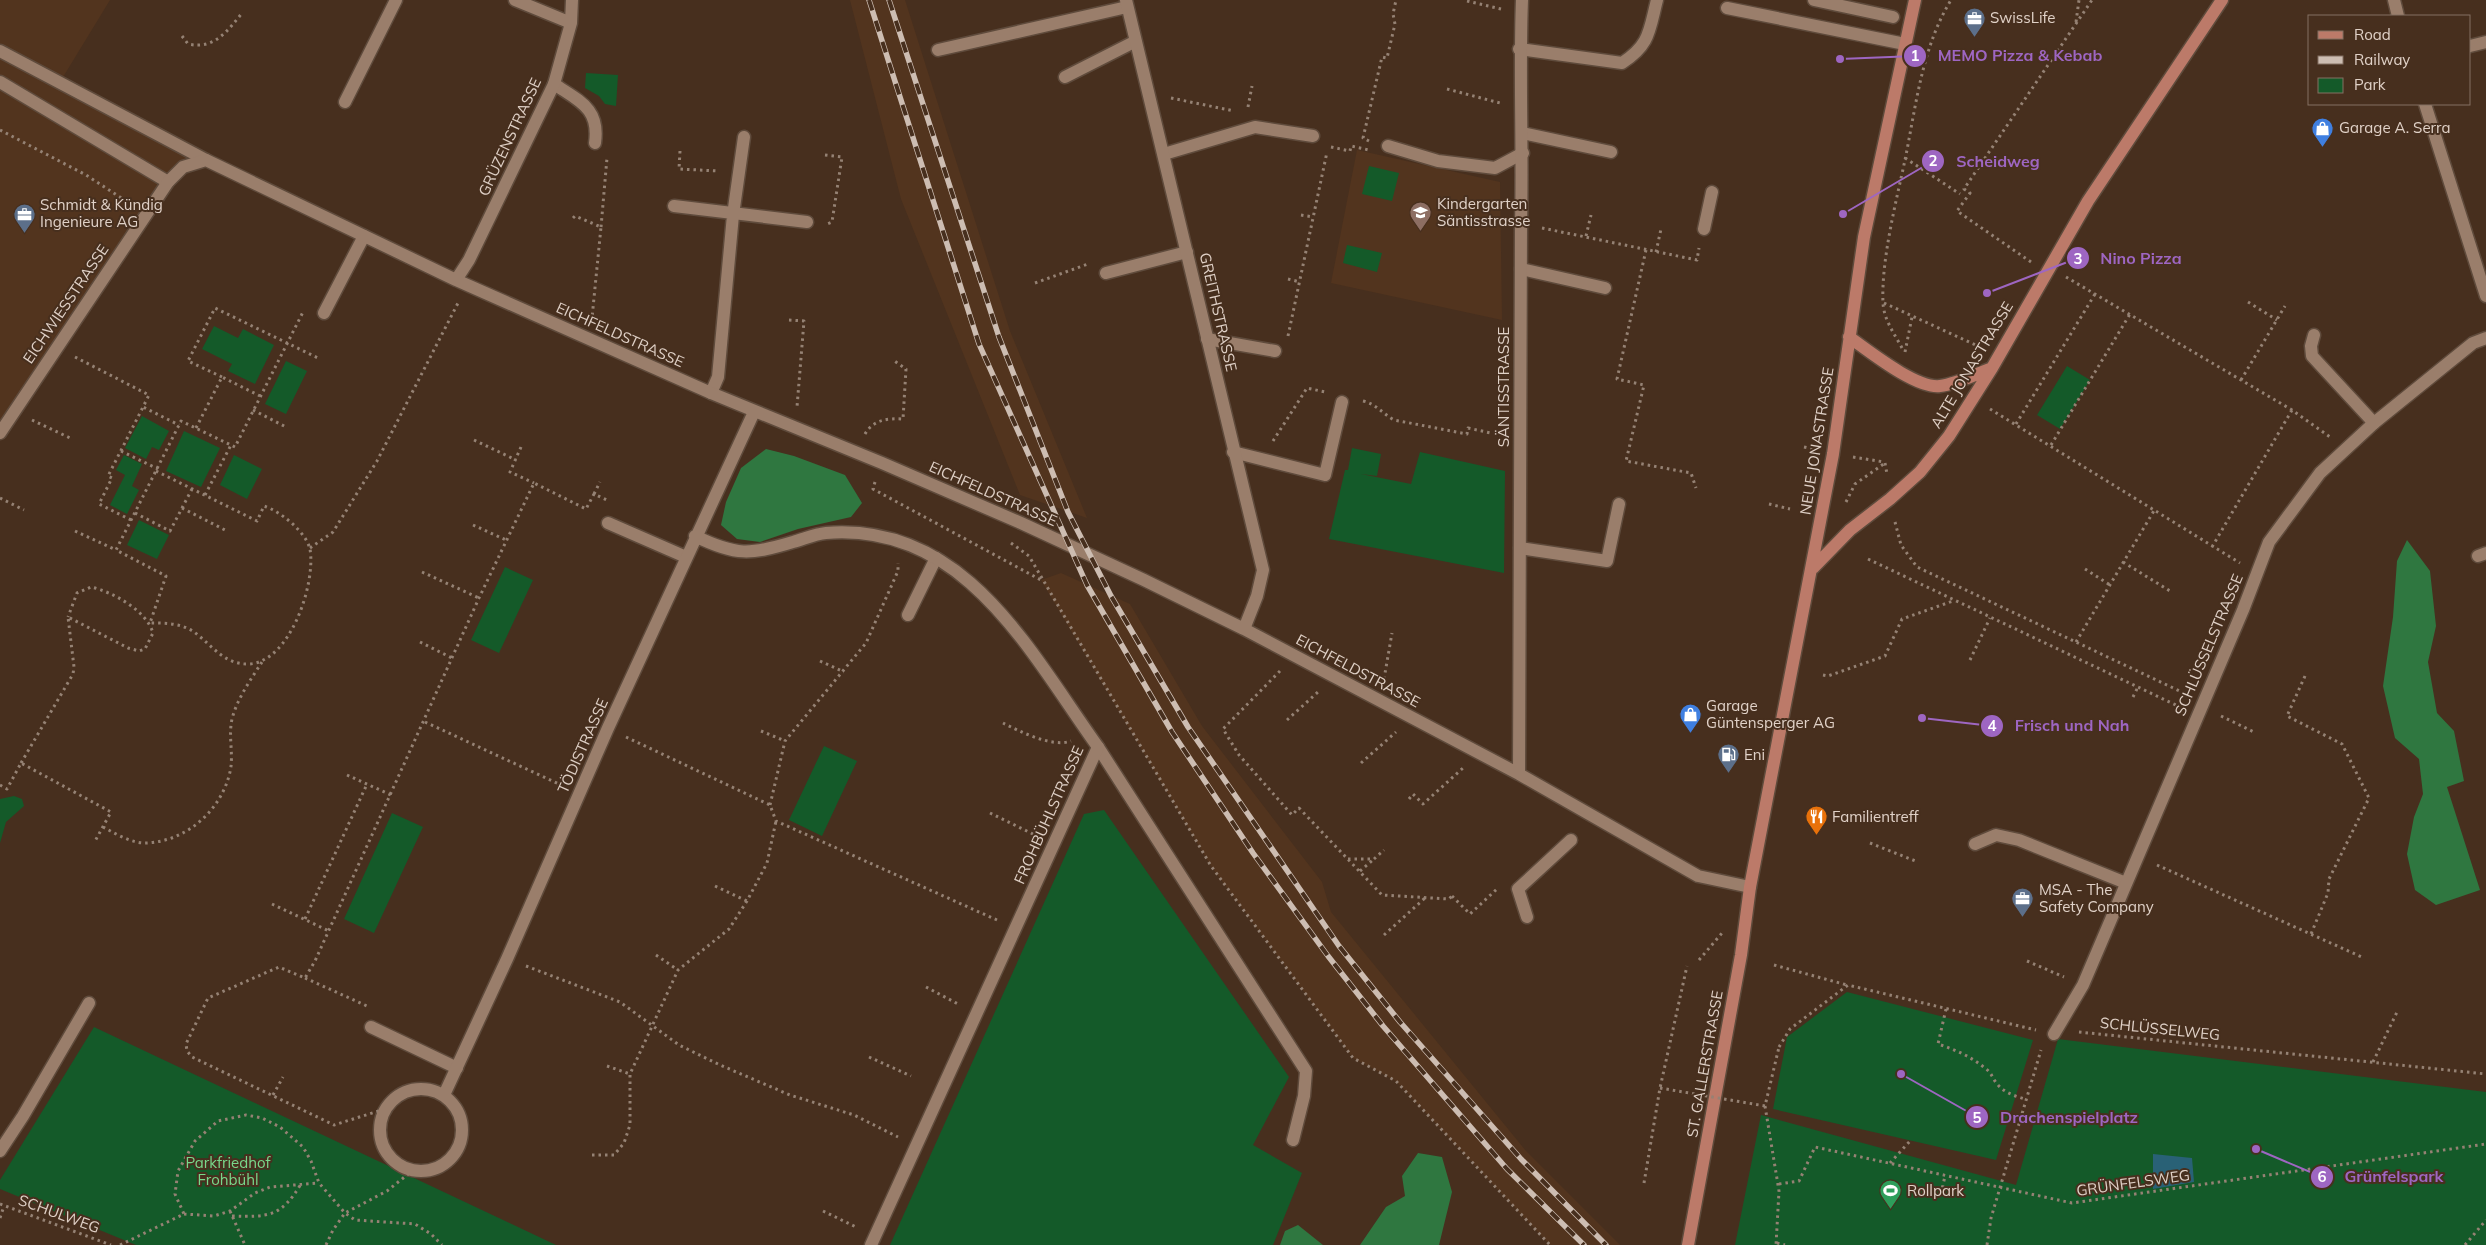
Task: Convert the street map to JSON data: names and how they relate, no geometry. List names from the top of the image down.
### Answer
{
  "streets": {
    "main road": ["ALTE JONASTRASSE", "NEUE JONASTRASSE", "ST. GALLERSTRASSE"],
    "street": [
      "GRÜZENSTRASSE",
      "EICHWIESSTRASSE",
      "GREITHSTRASSE",
      "EICHFELDSTRASSE",
      "SÄNTISSTRASSE",
      "SCHLÜSSELSTRASSE",
      "TÖDISTRASSE",
      "FROHBÜHLSTRASSE"
    ],
    "path": ["SCHLÜSSELWEG", "GRÜNFELSWEG", "SCHULWEG"]
  },
  "crossings": [
    ["GRÜZENSTRASSE", "EICHFELDSTRASSE"],
    ["EICHWIESSTRASSE", "EICHFELDSTRASSE"],
    ["GREITHSTRASSE", "EICHFELDSTRASSE"],
    ["EICHFELDSTRASSE", "SÄNTISSTRASSE"],
    ["EICHFELDSTRASSE", "NEUE JONASTRASSE"],
    ["EICHFELDSTRASSE", "TÖDISTRASSE"],
    ["EICHFELDSTRASSE", "ST. GALLERSTRASSE"],
    ["ALTE JONASTRASSE", "NEUE JONASTRASSE"],
    ["NEUE JONASTRASSE", "ST. GALLERSTRASSE"],
    ["SCHLÜSSELSTRASSE", "SCHLÜSSELWEG"],
    ["TÖDISTRASSE", "FROHBÜHLSTRASSE"]
  ],
  "parks": ["Parkfriedhof Frohbühl"],
  "places": {
    "office": ["SwissLife", "Schmidt & Kündig Ingenieure AG", "MSA - The Safety Company"],
    "other": [
      "MEMO Pizza & Kebab",
      "Scheidweg",
      "Nino Pizza",
      "Frisch und Nah",
      "Drachenspielplatz",
      "Grünfelspark"
    ],
    "shop": ["Garage A. Serra", "Garage Güntensperger AG"],
    "school or university": ["Kindergarten Säntisstrasse"],
    "fuel station": ["Eni"],
    "restaurant": ["Familientreff"],
    "sports": ["Rollpark"]
  },
  "legend": ["Road", "Railway", "Park"]
}
